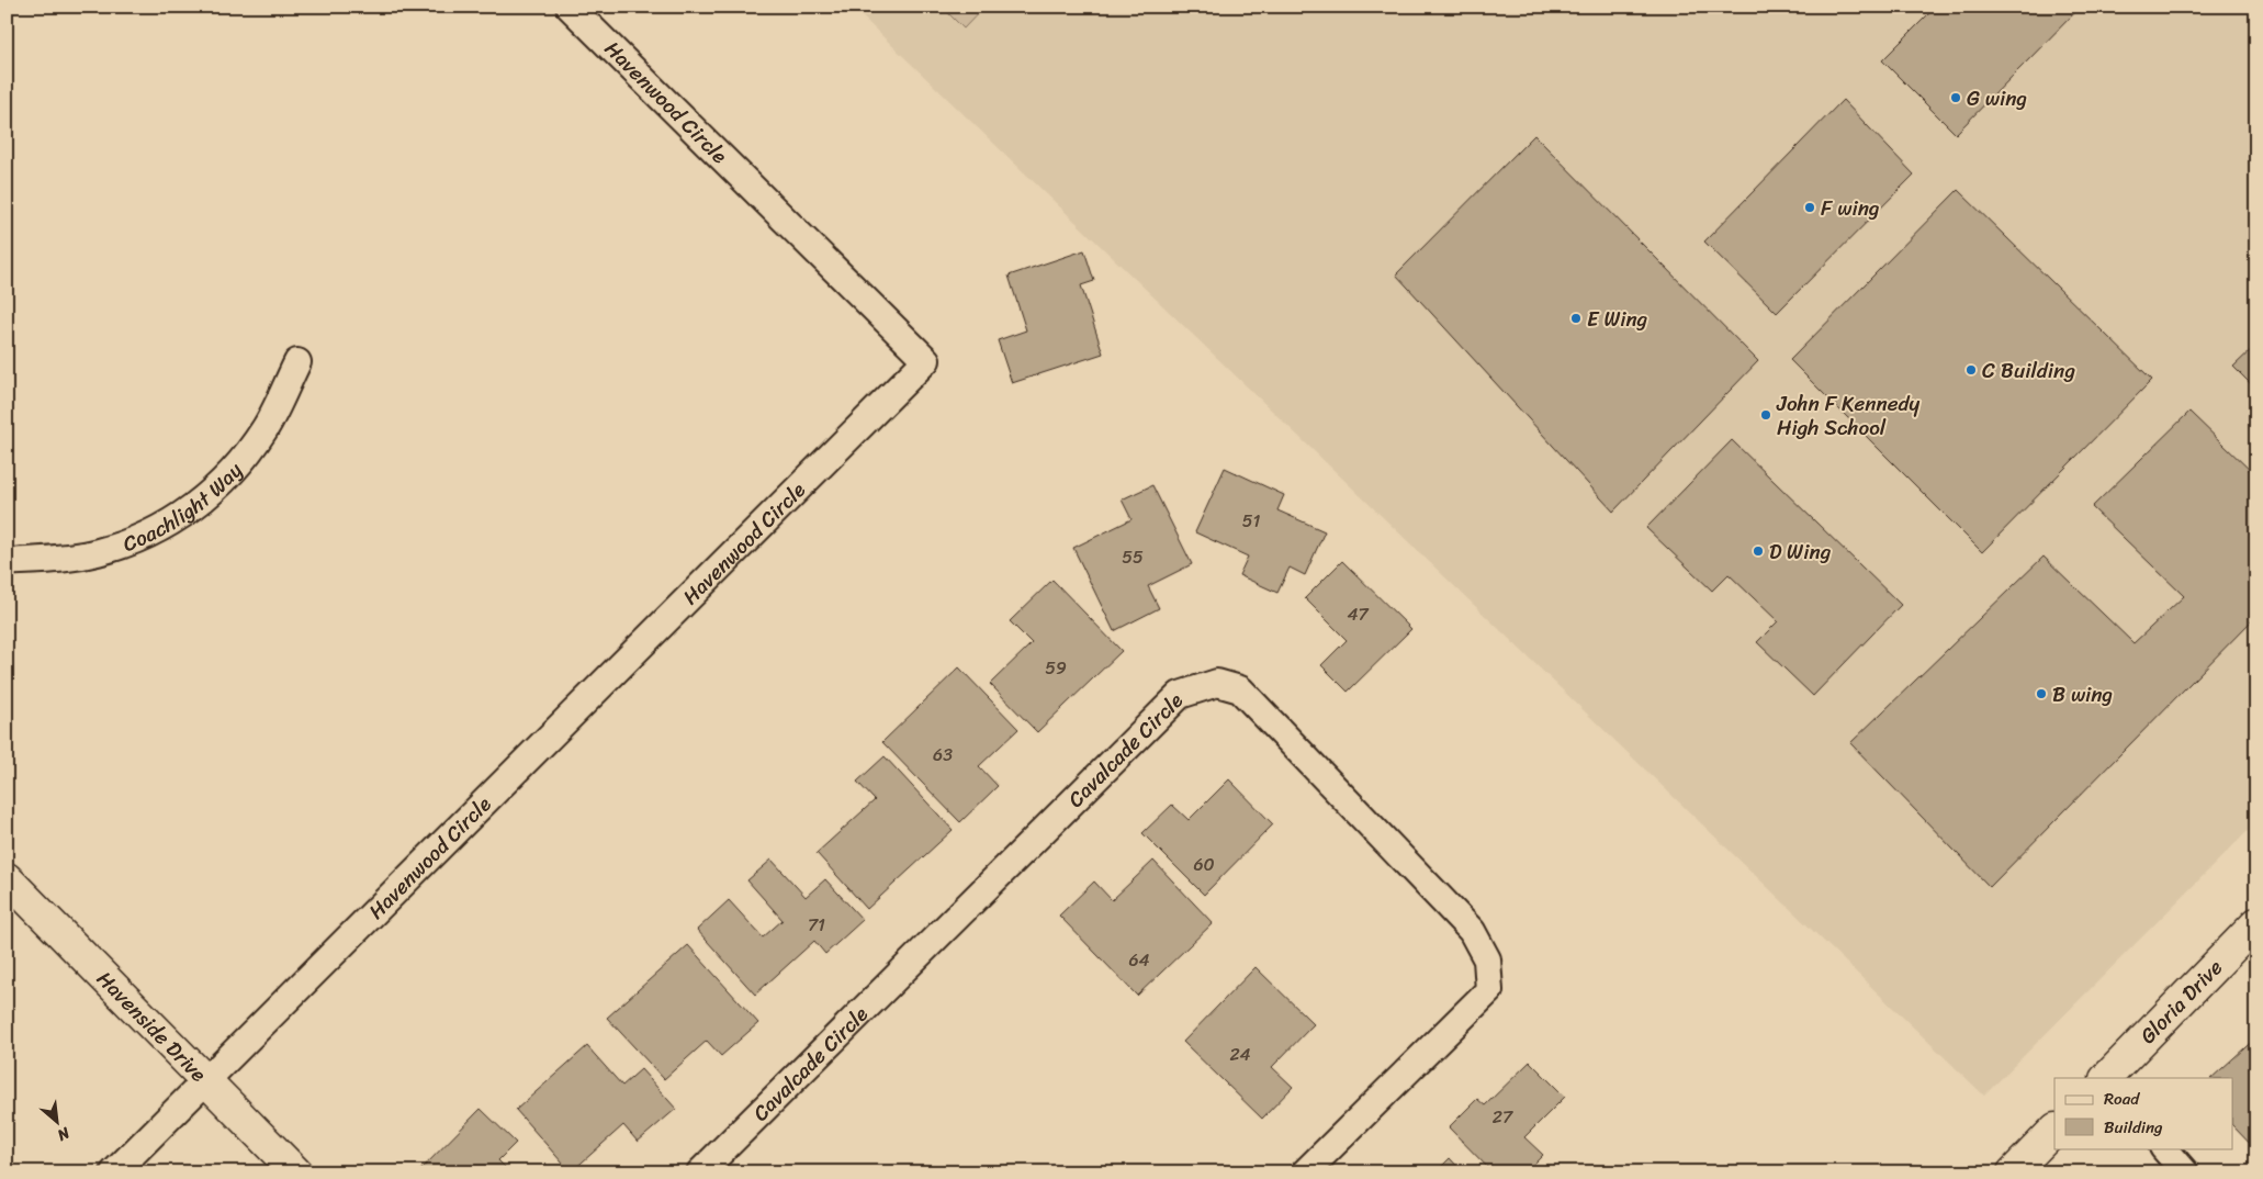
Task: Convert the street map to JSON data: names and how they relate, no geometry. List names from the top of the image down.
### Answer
{
  "streets": {
    "street": [
      "Havenwood Circle",
      "Coachlight Way",
      "Cavalcade Circle",
      "Gloria Drive",
      "Havenside Drive"
    ]
  },
  "crossings": [
    ["Havenwood Circle", "Havenside Drive"]
  ],
  "places": [
    "G wing",
    "F wing",
    "E Wing",
    "C Building",
    "John F Kennedy High School",
    "D Wing",
    "B wing"
  ],
  "house_numbers": [
    "51",
    "55",
    "47",
    "59",
    "63",
    "60",
    "71",
    "64",
    "24",
    "27"
  ],
  "legend": ["Road", "Building"],
  "north": "bottom right"
}
